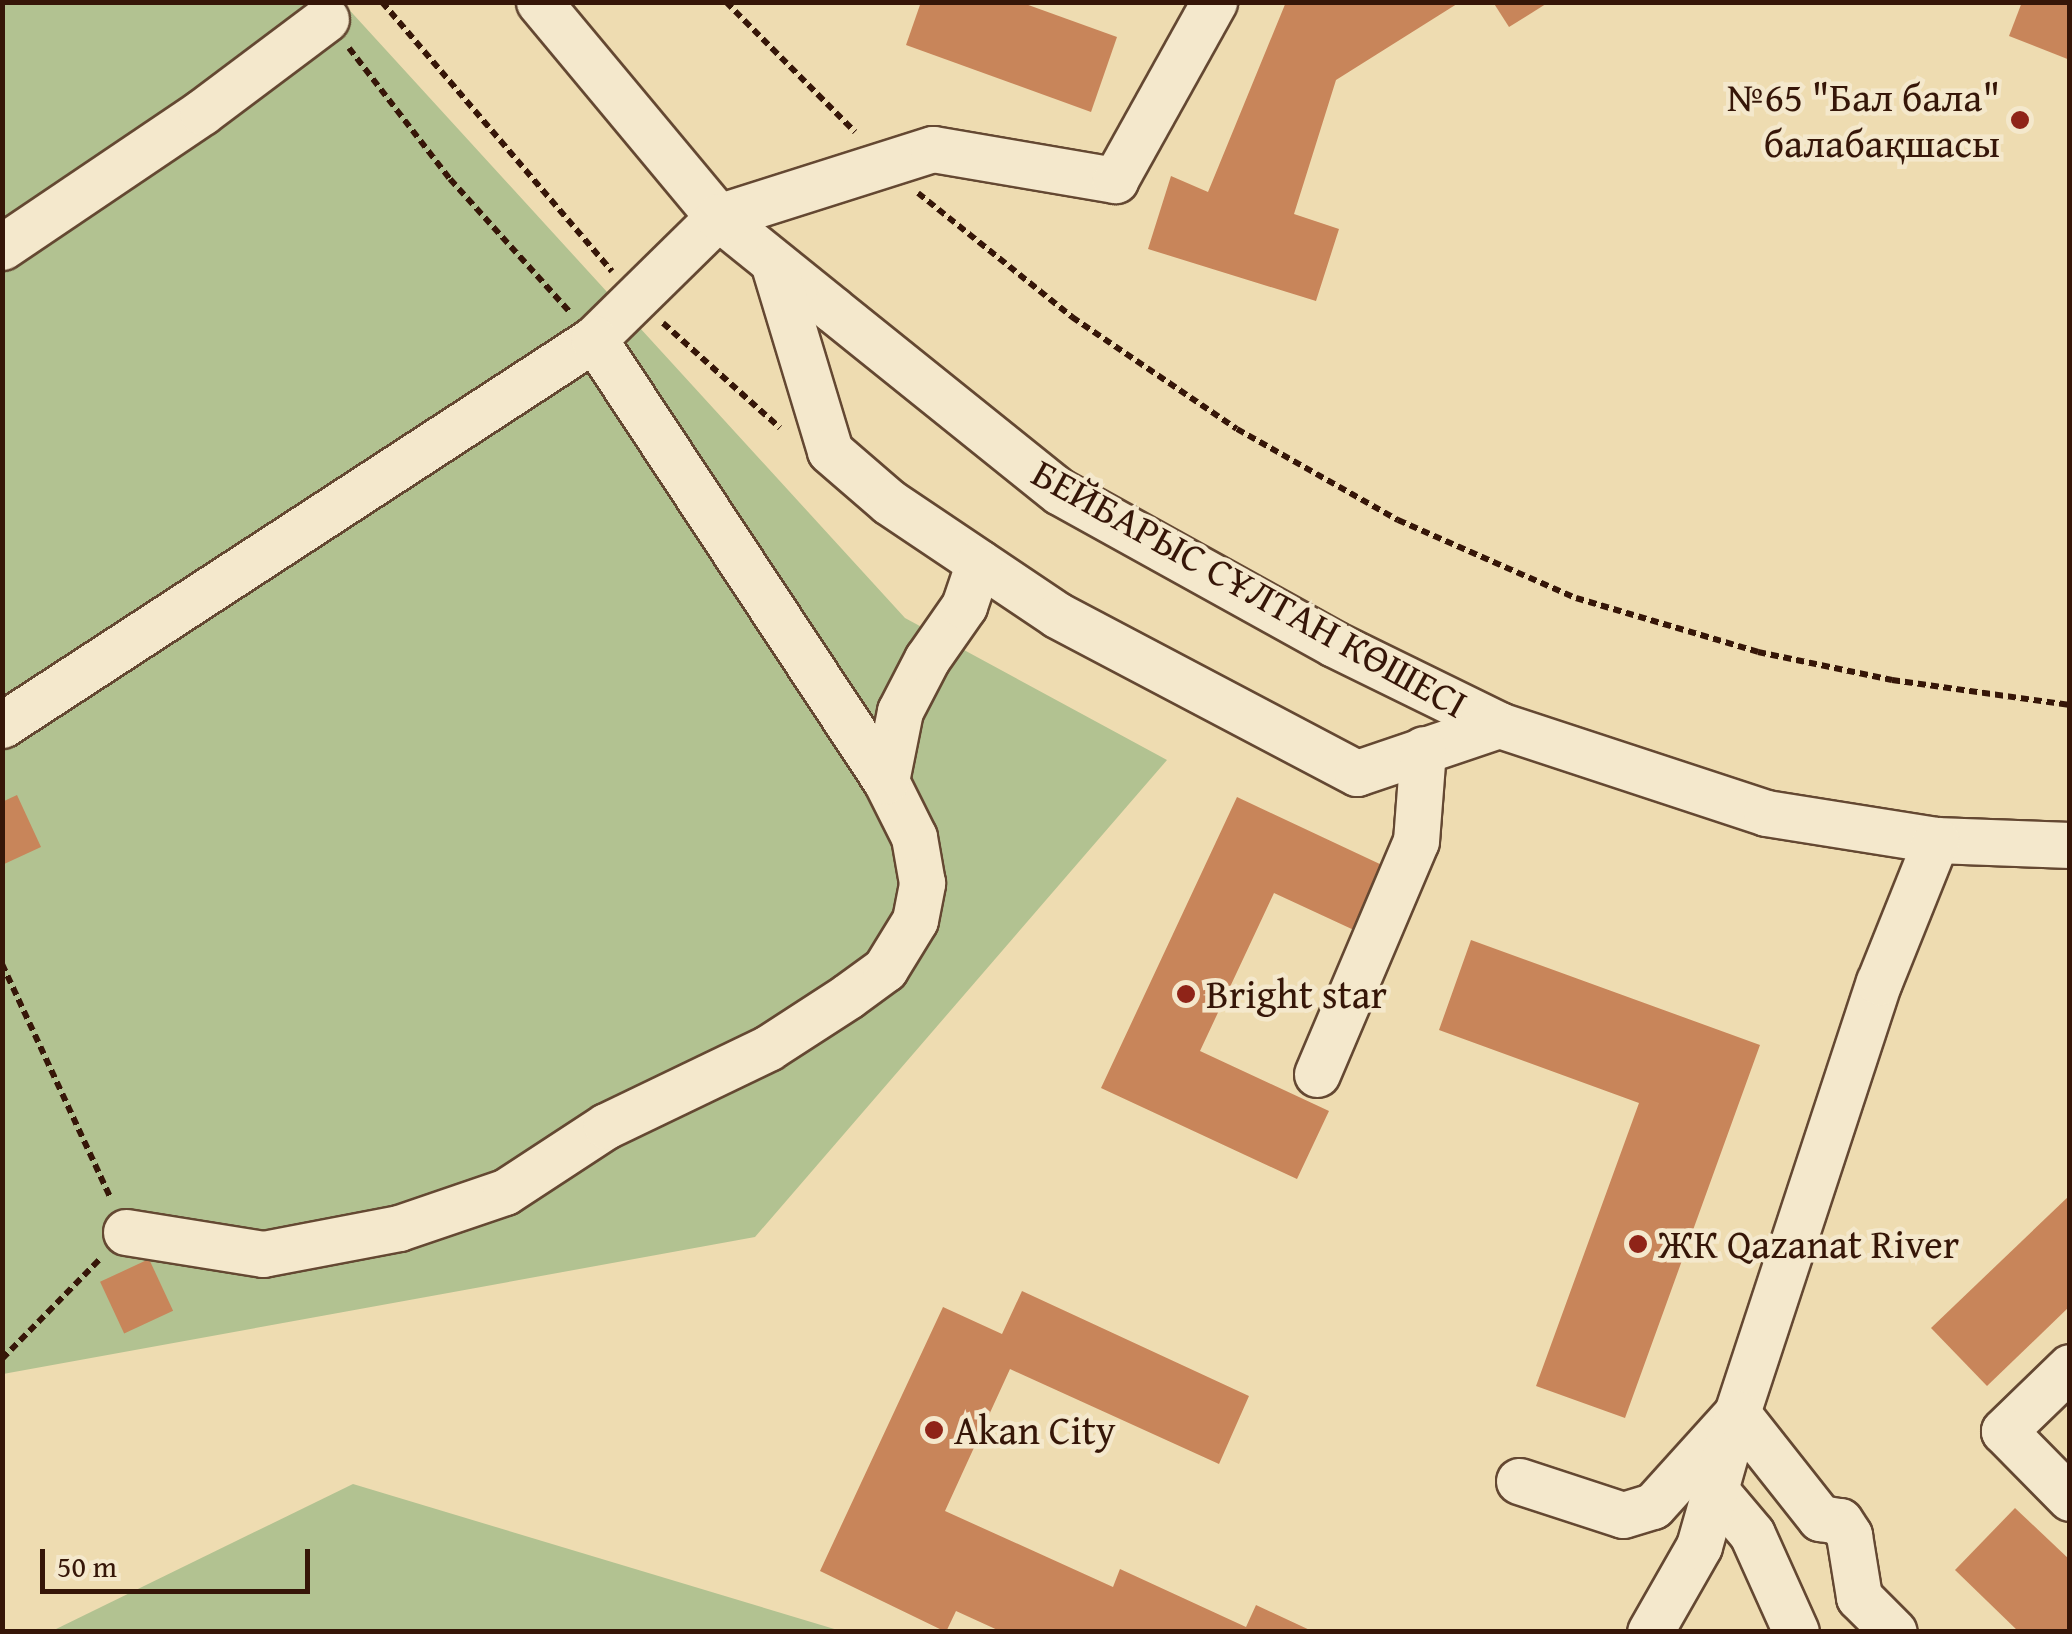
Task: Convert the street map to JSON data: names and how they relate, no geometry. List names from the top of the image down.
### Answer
{
  "streets": {
    "street": ["БЕЙБАРЫС СҰЛТАН КӨШЕСІ"]
  },
  "places": [
    "№65 \"Бал бала\" балабақшасы",
    "Bright star",
    "ЖК Qazanat River",
    "Akan City"
  ],
  "scale_bar": "50 m"
}
